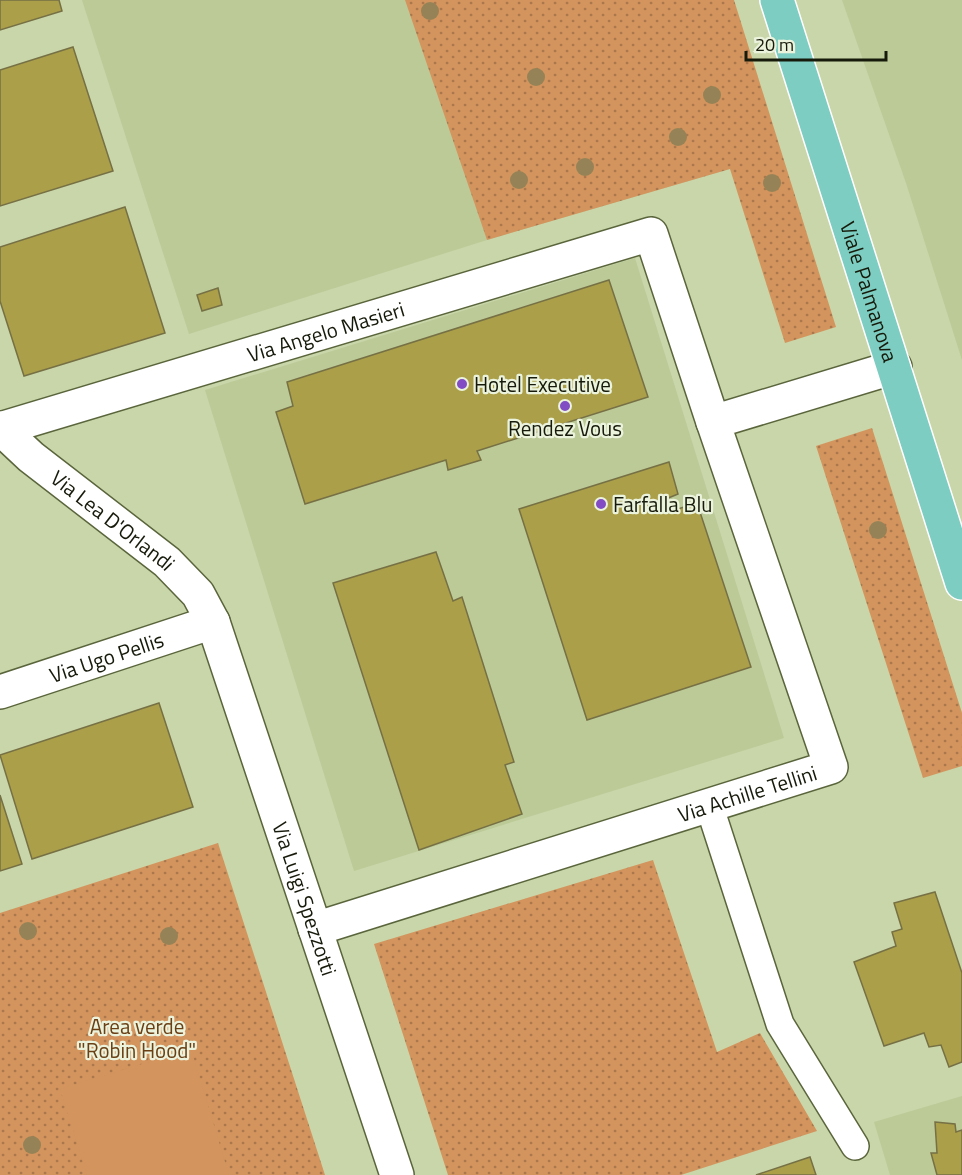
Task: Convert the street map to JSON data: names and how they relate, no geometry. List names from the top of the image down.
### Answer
{
  "streets": {
    "main road": ["Viale Palmanova"],
    "street": [
      "Via Angelo Masieri",
      "Via Lea D'Orlandi",
      "Via Ugo Pellis",
      "Via Achille Tellini",
      "Via Luigi Spezzotti"
    ]
  },
  "crossings": [
    ["Via Angelo Masieri", "Via Lea D'Orlandi"],
    ["Via Angelo Masieri", "Via Achille Tellini"],
    ["Via Lea D'Orlandi", "Via Ugo Pellis"],
    ["Via Lea D'Orlandi", "Via Luigi Spezzotti"],
    ["Via Ugo Pellis", "Via Luigi Spezzotti"],
    ["Via Achille Tellini", "Via Luigi Spezzotti"]
  ],
  "parks": ["Area verde \"Robin Hood\""],
  "places": ["Hotel Executive", "Rendez Vous", "Farfalla Blu"],
  "scale_bar": "20 m"
}
